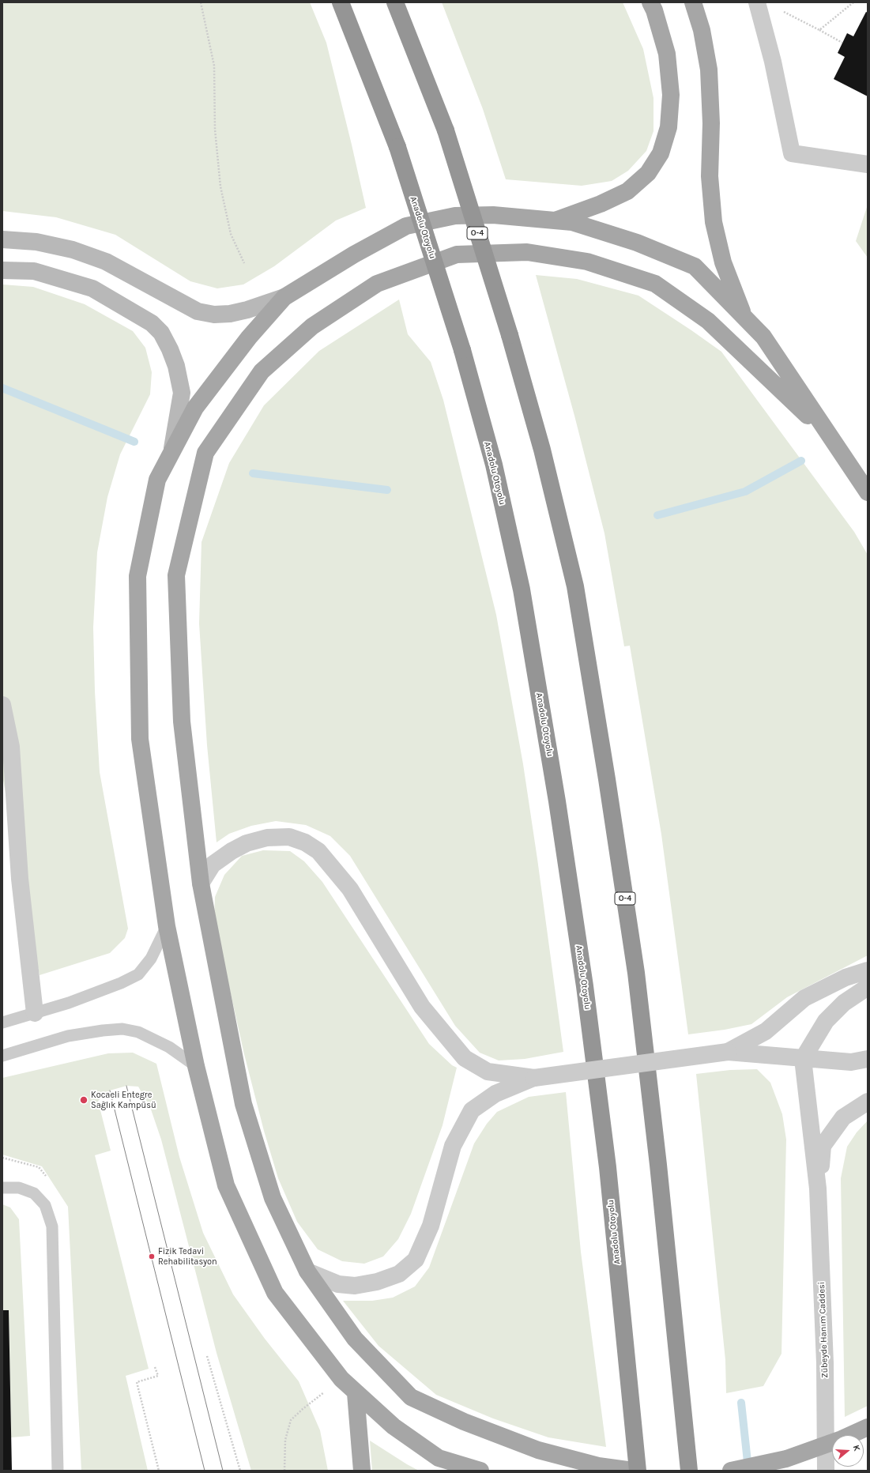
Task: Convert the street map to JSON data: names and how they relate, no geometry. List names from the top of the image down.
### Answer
{
  "streets": {
    "highway": ["Anadolu Otoyolu", "O-4"],
    "street": ["Zübeyde Hanım Caddesi"]
  },
  "places": ["Kocaeli Entegre Sağlık Kampüsü", "Fizik Tedavi Rehabilitasyon"],
  "north": "right"
}
